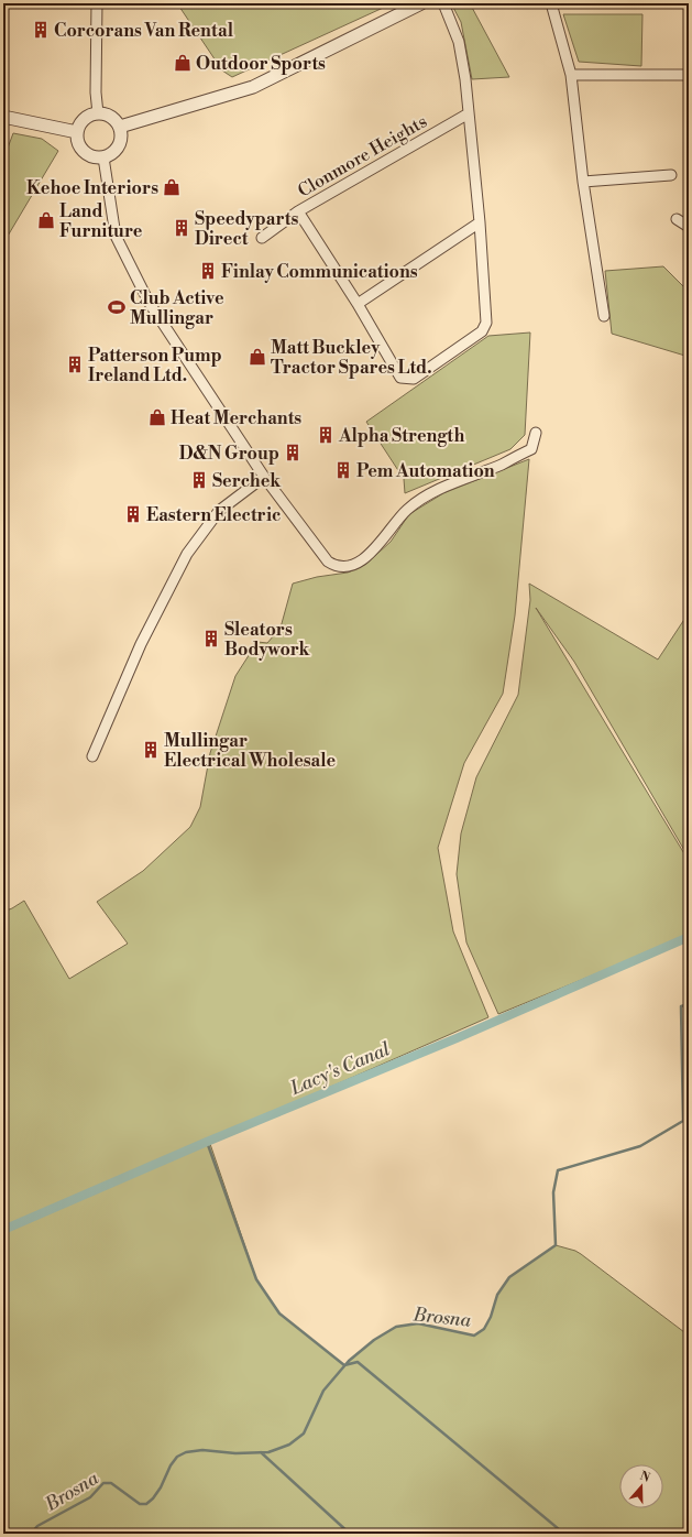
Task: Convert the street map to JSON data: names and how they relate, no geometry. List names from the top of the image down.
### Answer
{
  "streets": {
    "street": ["Clonmore Heights"]
  },
  "water": ["Lacy's Canal", "Brosna"],
  "places": {
    "building": [
      "Corcorans Van Rental",
      "Speedyparts Direct",
      "Finlay Communications",
      "Patterson Pump Ireland Ltd.",
      "Alpha Strength",
      "D&N Group",
      "Pem Automation",
      "Serchek",
      "Eastern Electric",
      "Sleators Bodywork",
      "Mullingar Electrical Wholesale"
    ],
    "shop": [
      "Outdoor Sports",
      "Kehoe Interiors",
      "Land Furniture",
      "Matt Buckley Tractor Spares Ltd.",
      "Heat Merchants"
    ],
    "sports": ["Club Active Mullingar"]
  },
  "north": "top"
}
